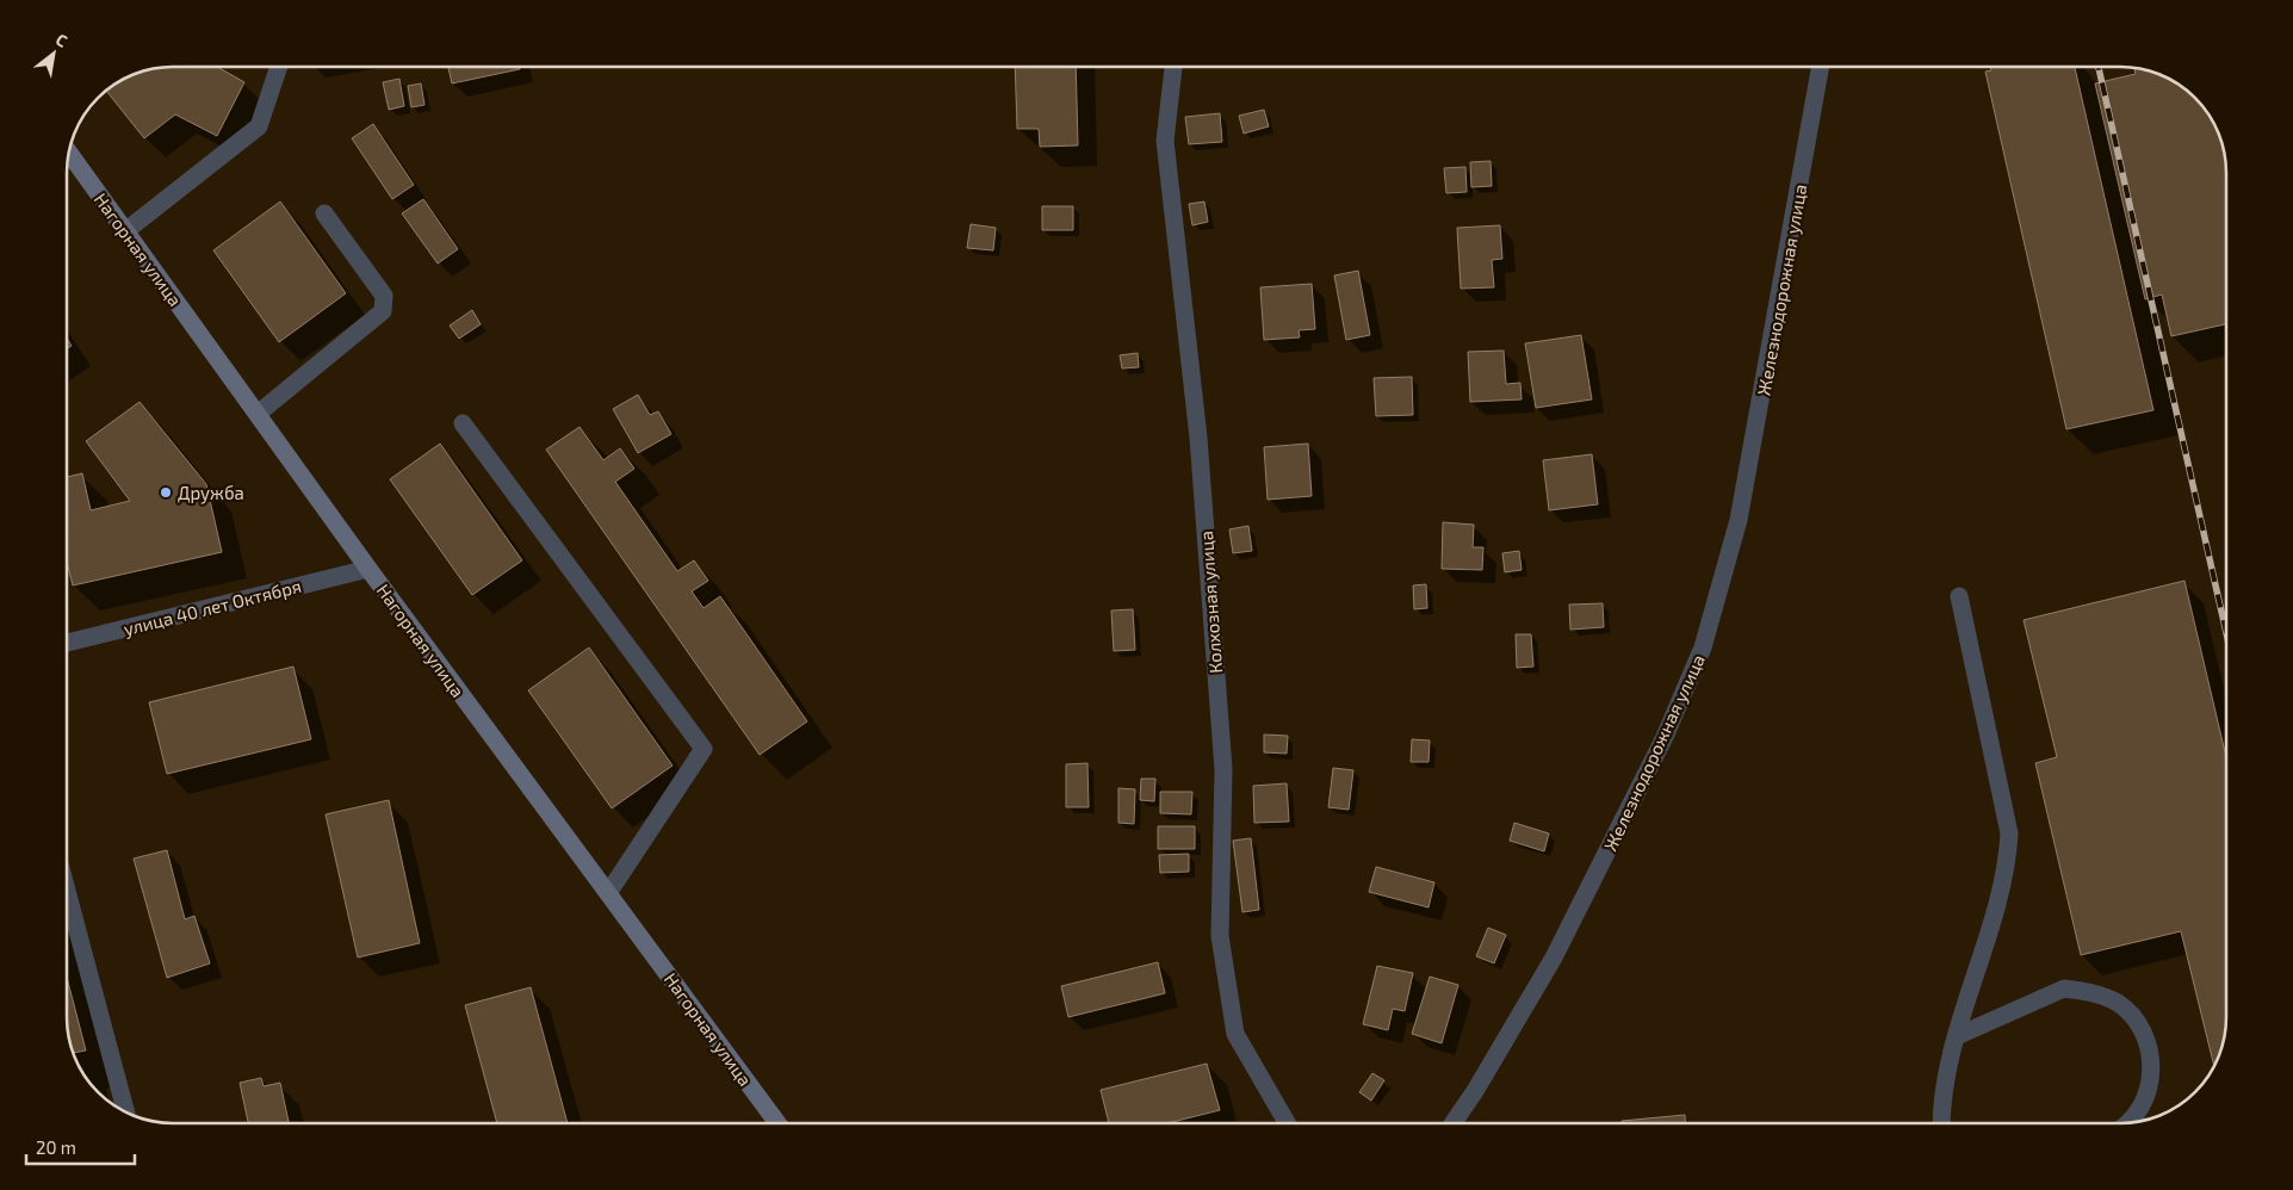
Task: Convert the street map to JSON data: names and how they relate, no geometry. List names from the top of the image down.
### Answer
{
  "streets": {
    "main road": ["Нагорная улица"],
    "street": ["Железнодорожная улица", "Колхозная улица", "улица 40 лет Октября"]
  },
  "crossings": [
    ["Нагорная улица", "улица 40 лет Октября"]
  ],
  "places": ["Дружба"],
  "scale_bar": "20 m",
  "north": "top right"
}
